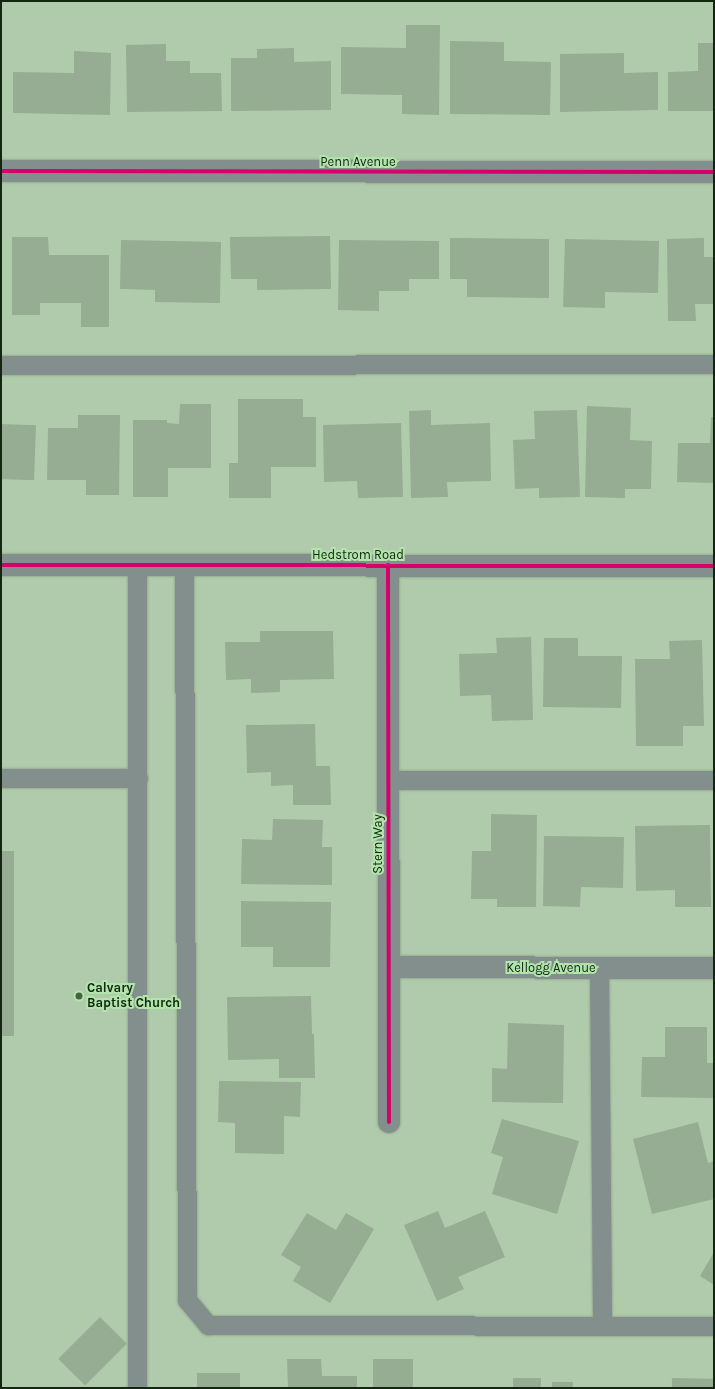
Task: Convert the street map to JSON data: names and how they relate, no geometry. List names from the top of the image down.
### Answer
{
  "streets": {
    "street": [
      "Penn Avenue",
      "Hedstrom Road",
      "Stern Way",
      "Kellogg Avenue"
    ]
  },
  "crossings": [
    ["Hedstrom Road", "Stern Way"],
    ["Stern Way", "Kellogg Avenue"]
  ],
  "places": ["Calvary Baptist Church"]
}
